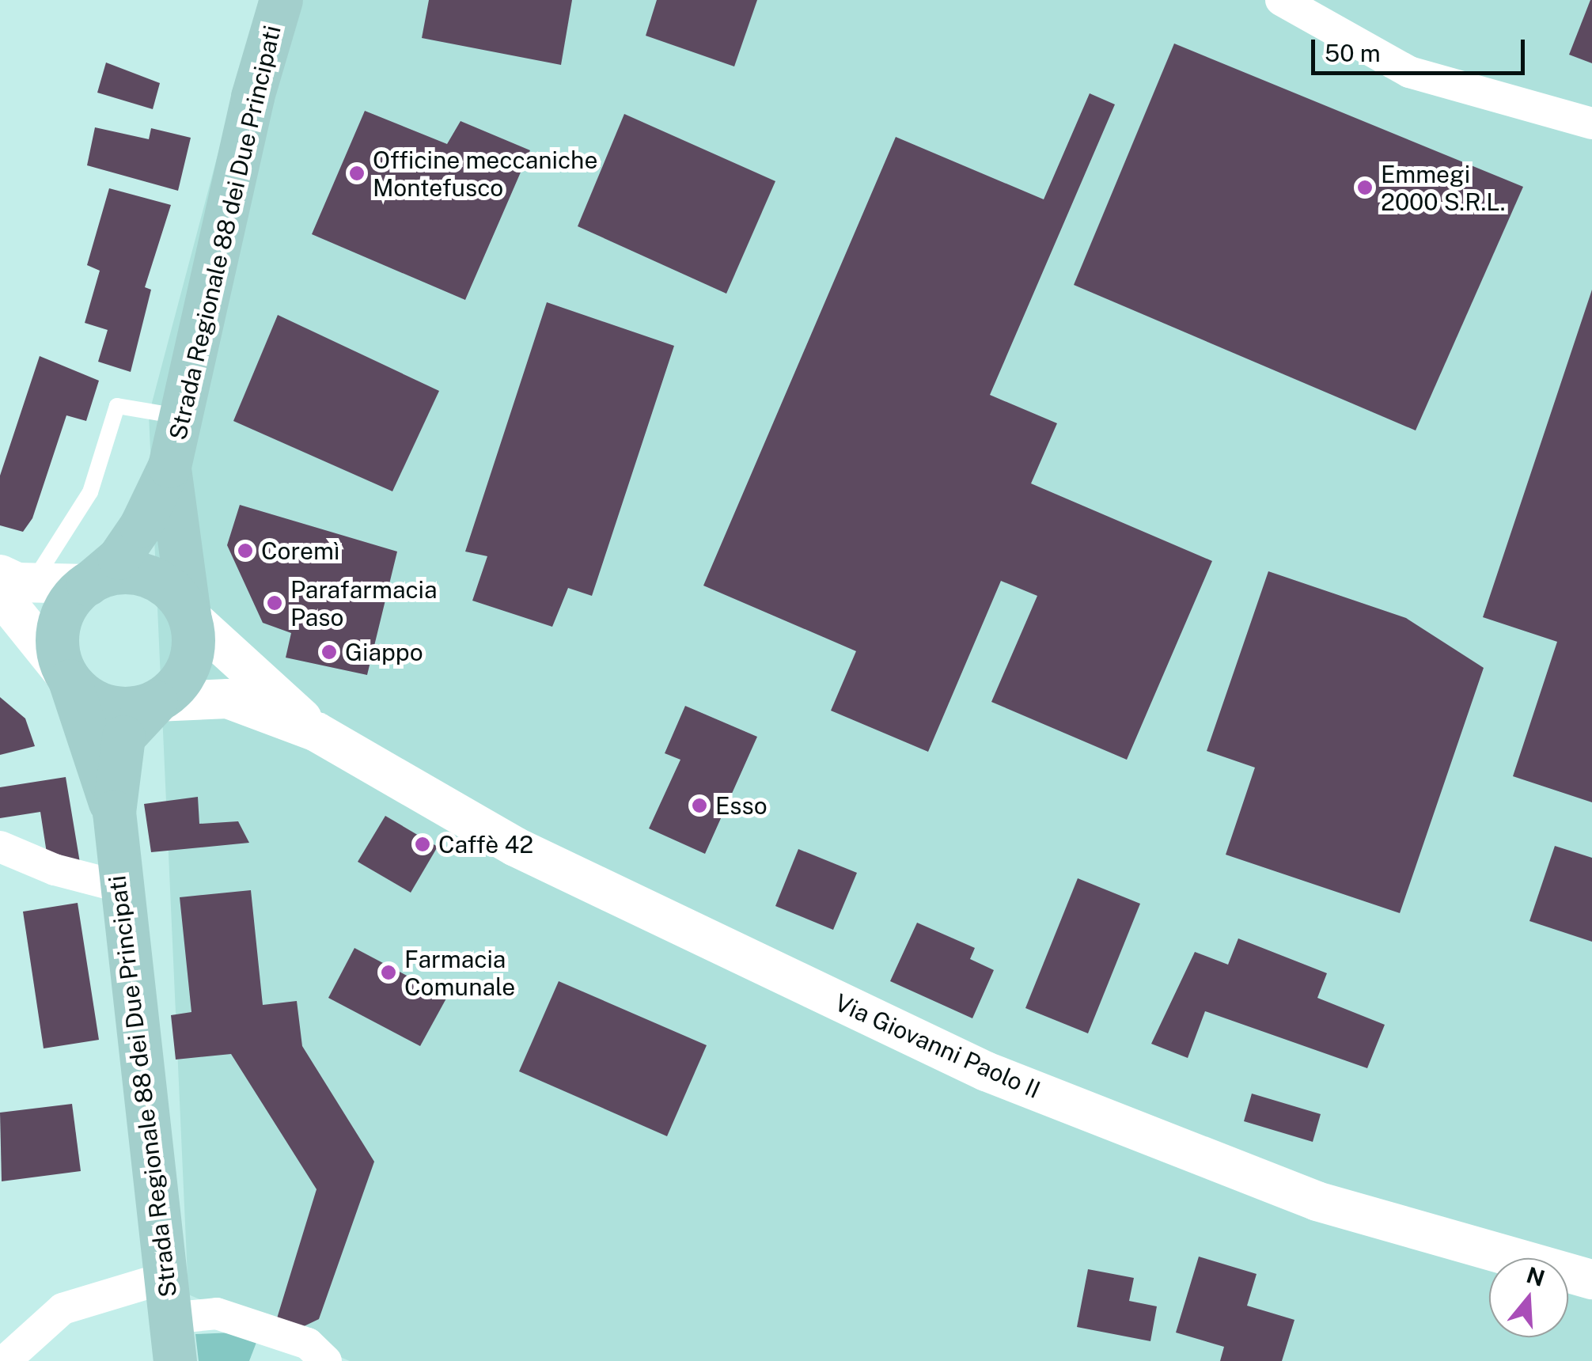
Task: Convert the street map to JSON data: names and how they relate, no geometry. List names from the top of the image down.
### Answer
{
  "streets": {
    "main road": ["Strada Regionale 88 dei Due Principati"],
    "street": ["Via Giovanni Paolo II"]
  },
  "places": [
    "Officine meccaniche Montefusco",
    "Emmegi 2000 S.R.L.",
    "Coremì",
    "Parafarmacia Paso",
    "Giappo",
    "Esso",
    "Caffè 42",
    "Farmacia Comunale"
  ],
  "scale_bar": "50 m",
  "north": "top"
}
